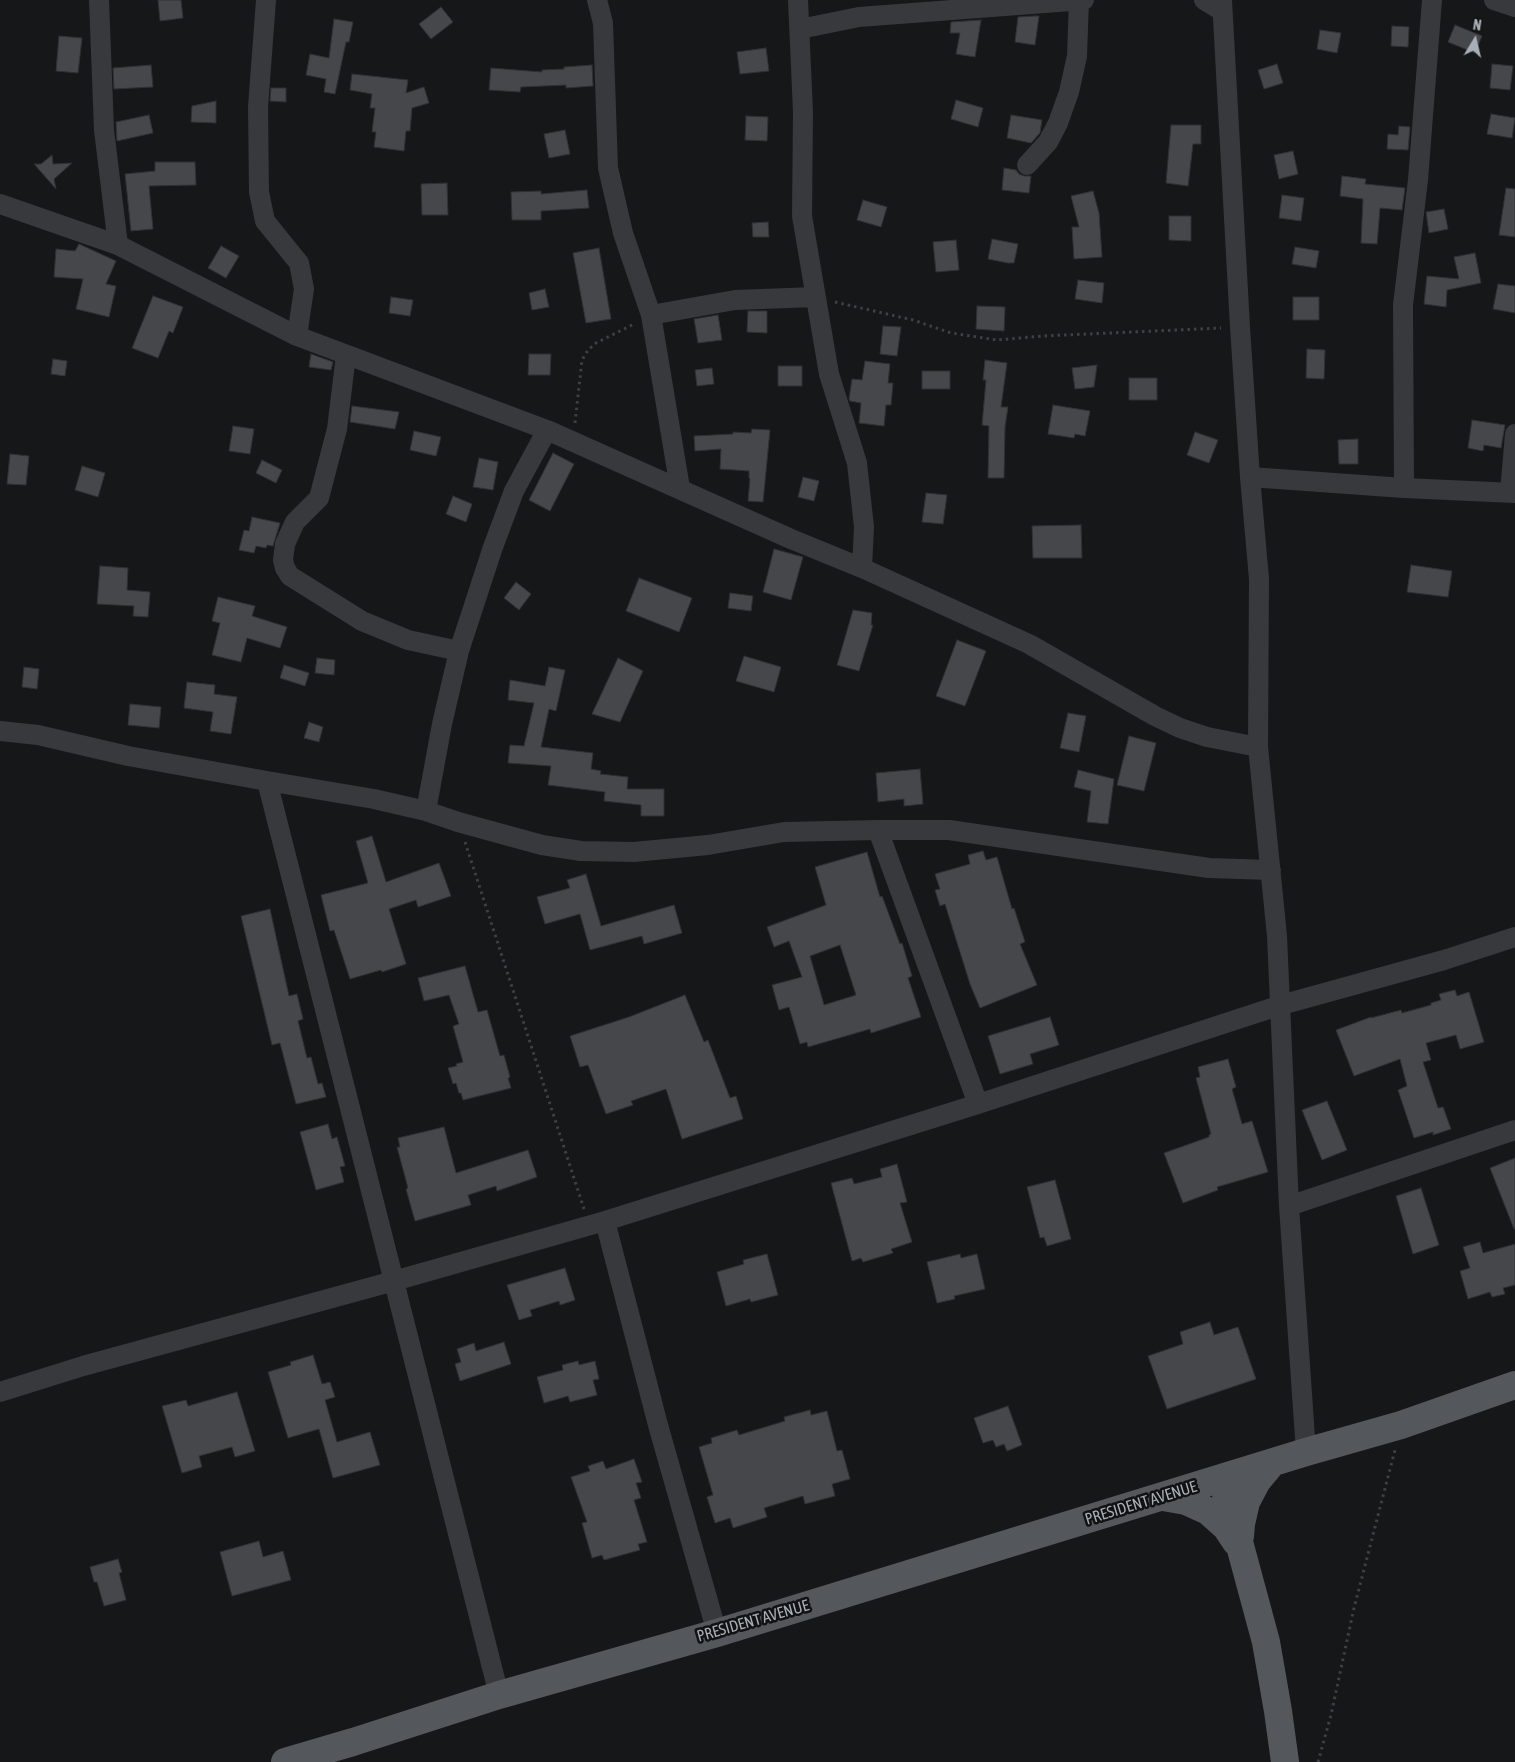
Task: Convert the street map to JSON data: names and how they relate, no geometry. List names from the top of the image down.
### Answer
{
  "streets": {
    "main road": ["PRESIDENT AVENUE"]
  },
  "north": "top"
}
